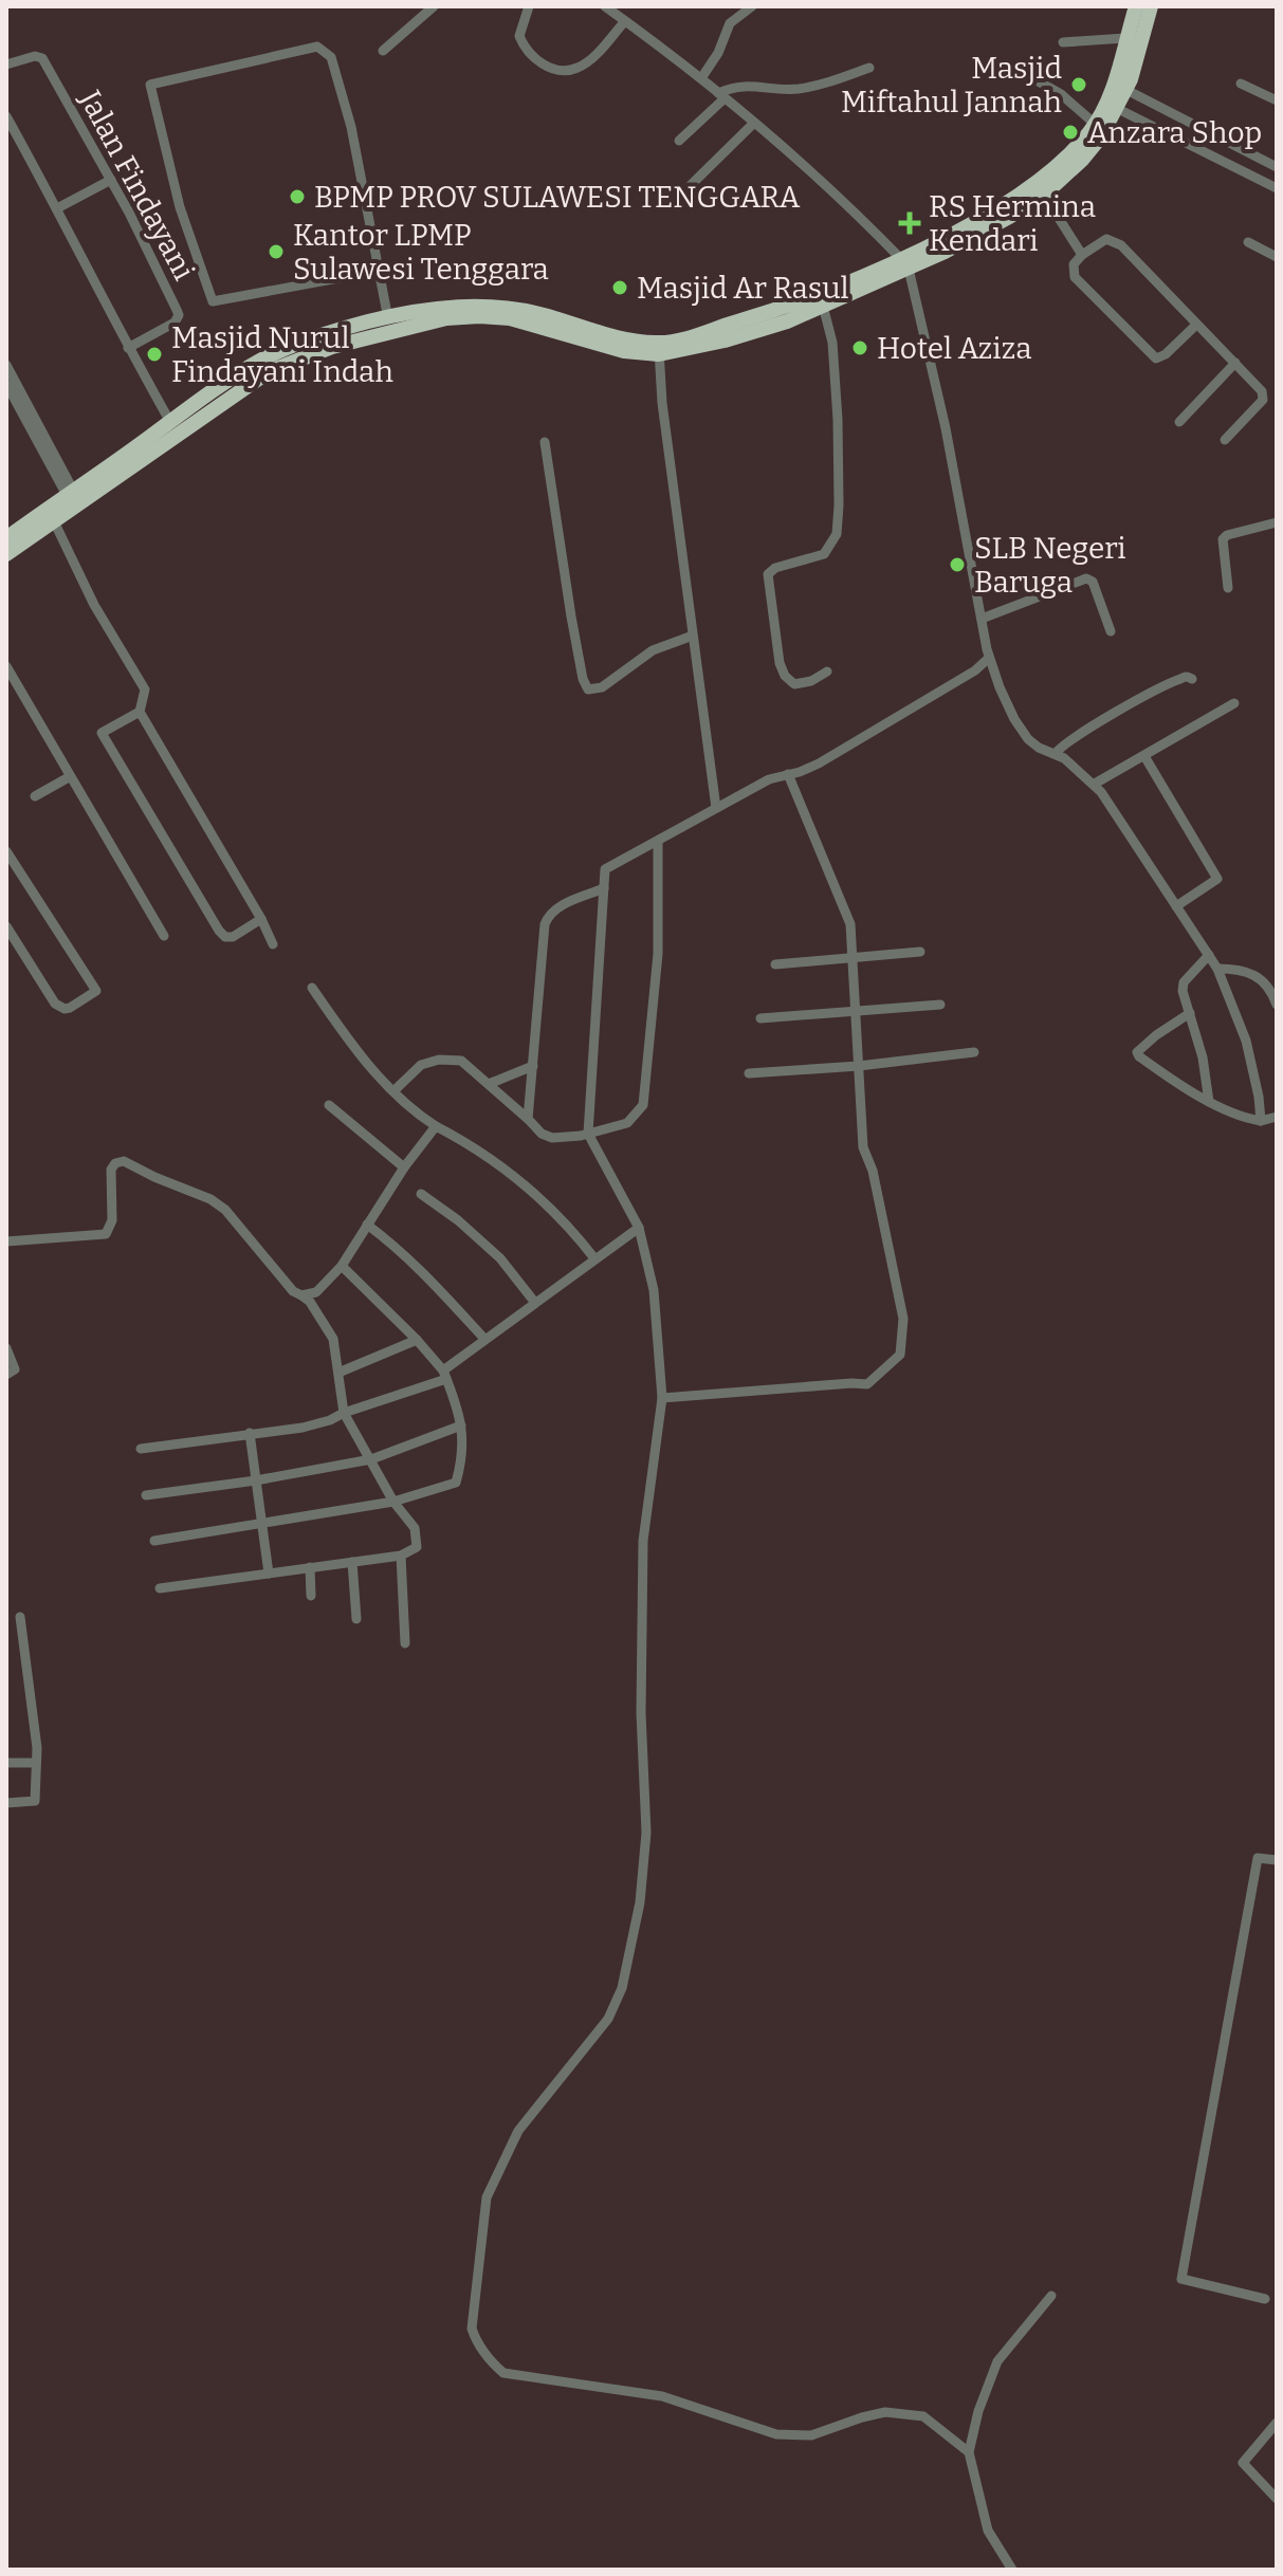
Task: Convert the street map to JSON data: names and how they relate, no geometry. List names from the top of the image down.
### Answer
{
  "streets": {
    "street": ["Jalan Findayani"]
  },
  "places": {
    "other": [
      "Masjid Miftahul Jannah",
      "Anzara Shop",
      "BPMP PROV SULAWESI TENGGARA",
      "Kantor LPMP Sulawesi Tenggara",
      "Masjid Ar Rasul",
      "Hotel Aziza",
      "Masjid Nurul Findayani Indah",
      "SLB Negeri Baruga"
    ],
    "health": ["RS Hermina Kendari"]
  }
}
